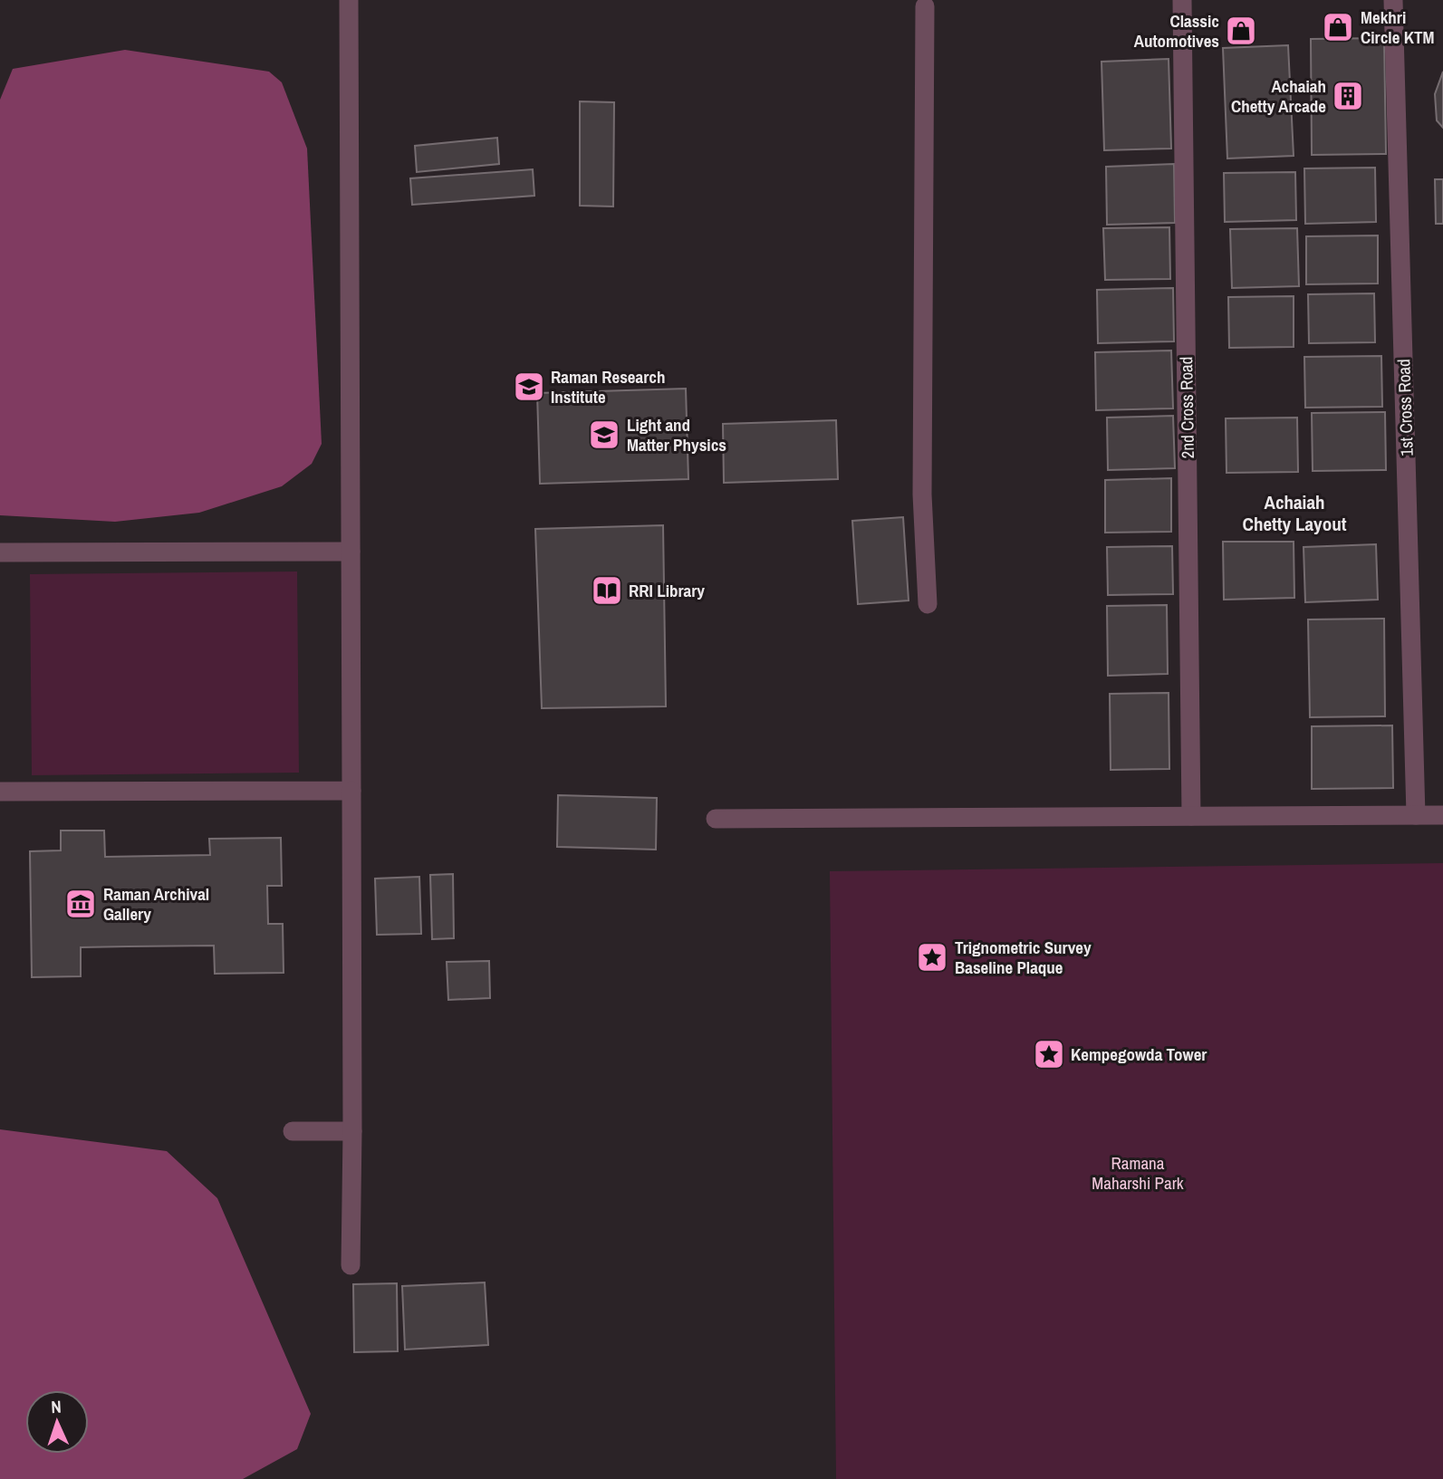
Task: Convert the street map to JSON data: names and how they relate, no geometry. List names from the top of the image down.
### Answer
{
  "streets": {
    "street": ["2nd Cross Road", "1st Cross Road"]
  },
  "districts": ["Achaiah Chetty Layout"],
  "parks": ["Ramana Maharshi Park"],
  "places": {
    "shop": ["Mekhri Circle KTM", "Classic Automotives"],
    "building": ["Achaiah Chetty Arcade"],
    "school or university": ["Raman Research Institute", "Light and Matter Physics"],
    "library": ["RRI Library"],
    "museum": ["Raman Archival Gallery"],
    "place": ["Trignometric Survey Baseline Plaque", "Kempegowda Tower"]
  },
  "north": "top"
}
